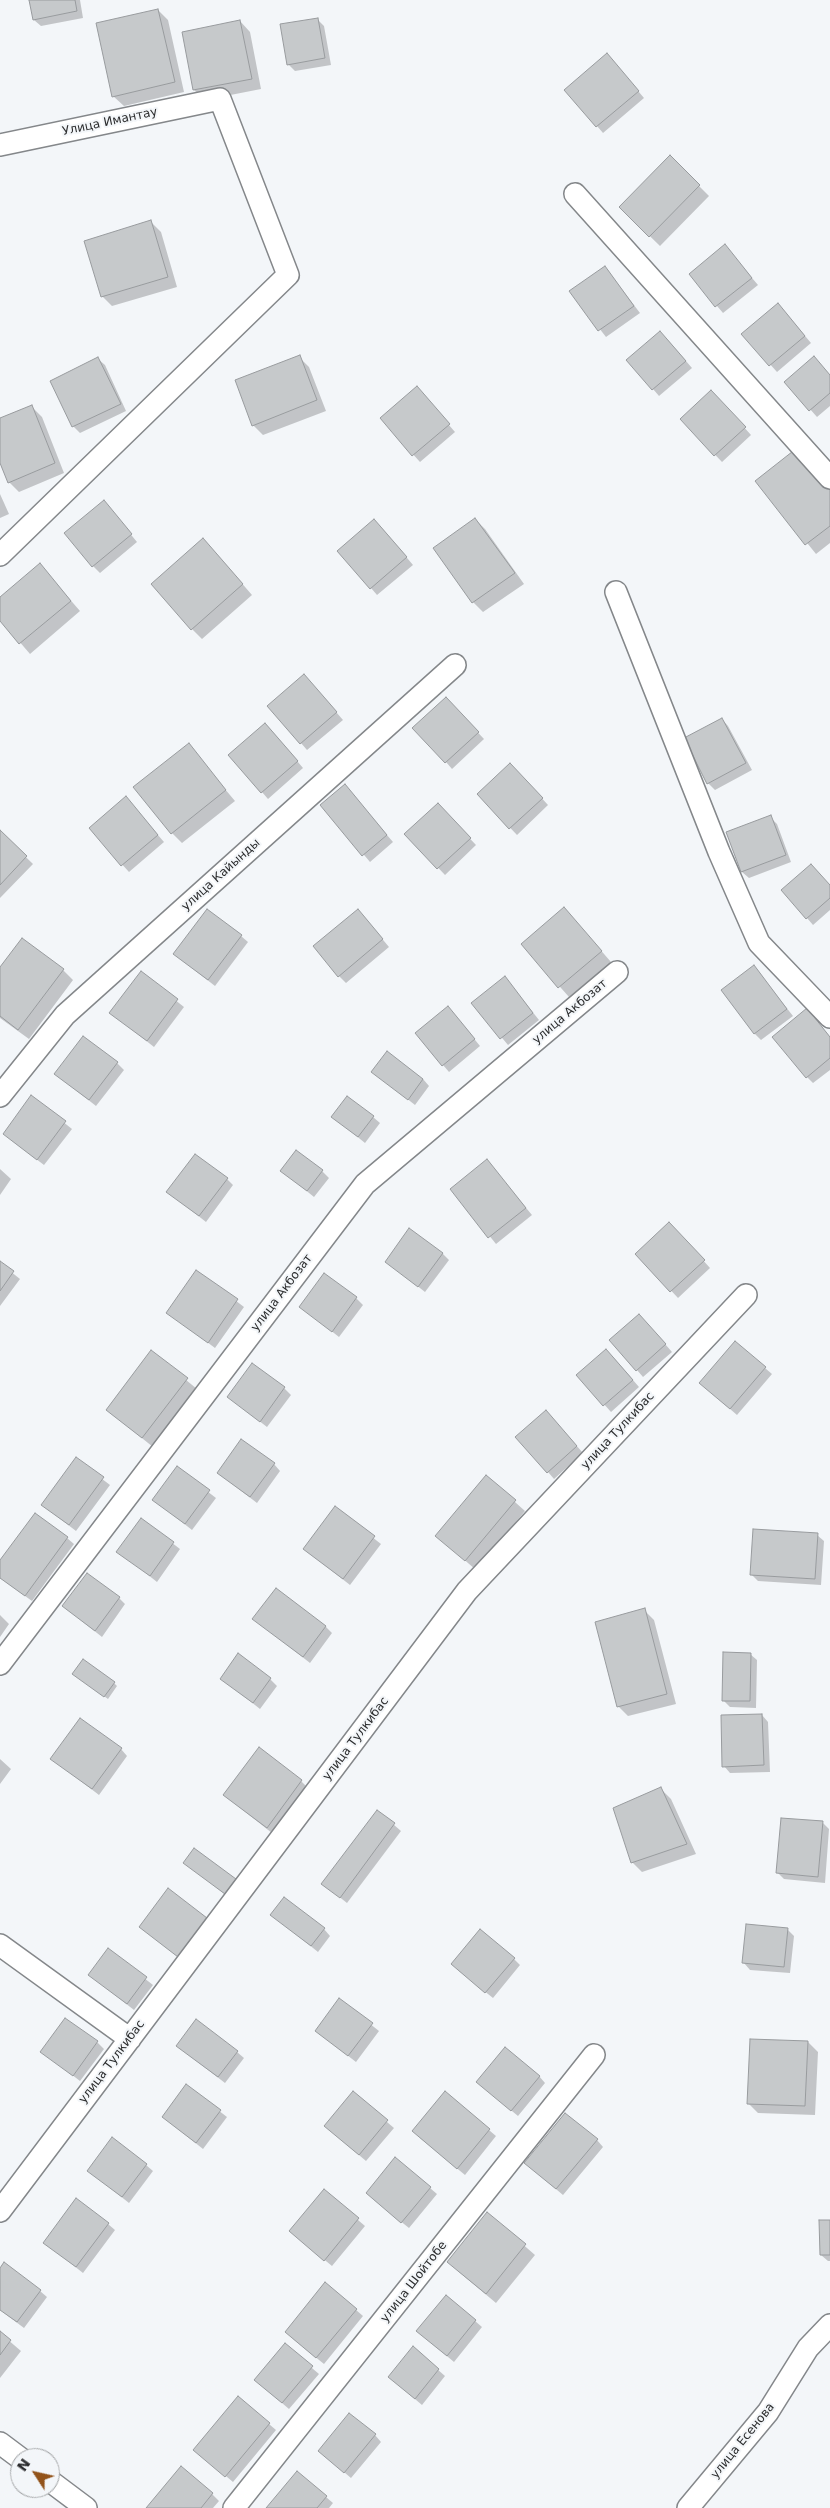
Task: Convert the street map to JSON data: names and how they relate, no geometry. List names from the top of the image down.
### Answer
{
  "streets": {
    "street": [
      "Улица Имантау",
      "улица Кайынды",
      "улица Акбозат",
      "улица Тулкибас",
      "улица Шойтобе",
      "улица Есенова"
    ]
  },
  "north": "top left"
}
